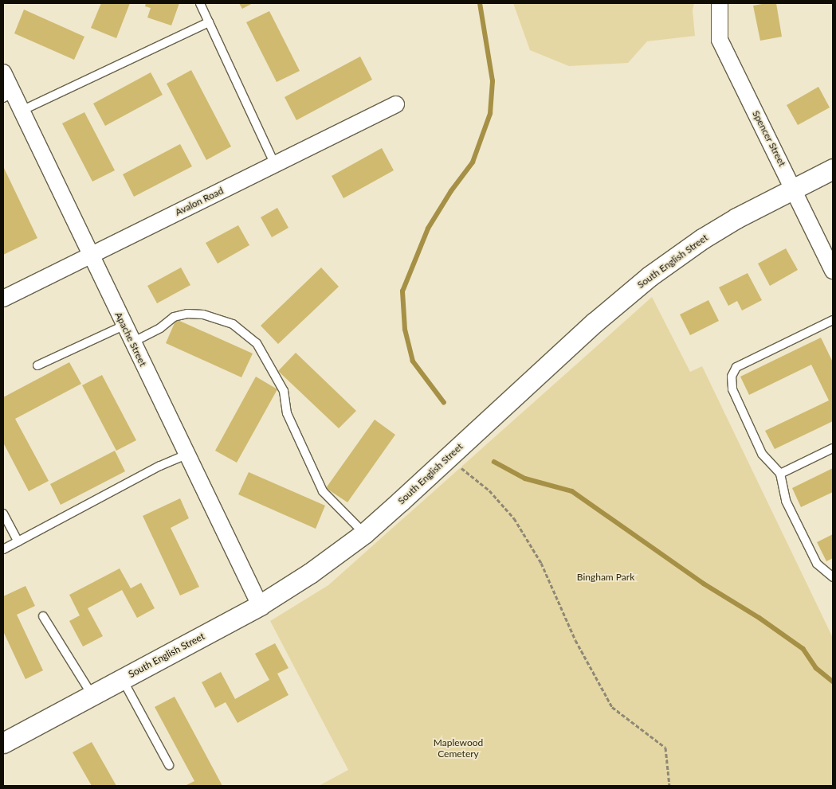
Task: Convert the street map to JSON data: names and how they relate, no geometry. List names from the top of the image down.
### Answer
{
  "streets": {
    "street": [
      "Spencer Street",
      "Avalon Road",
      "South English Street",
      "Apache Street"
    ]
  },
  "crossings": [
    ["Spencer Street", "South English Street"],
    ["Avalon Road", "Apache Street"],
    ["South English Street", "Apache Street"]
  ],
  "parks": ["Bingham Park", "Maplewood Cemetery"]
}
